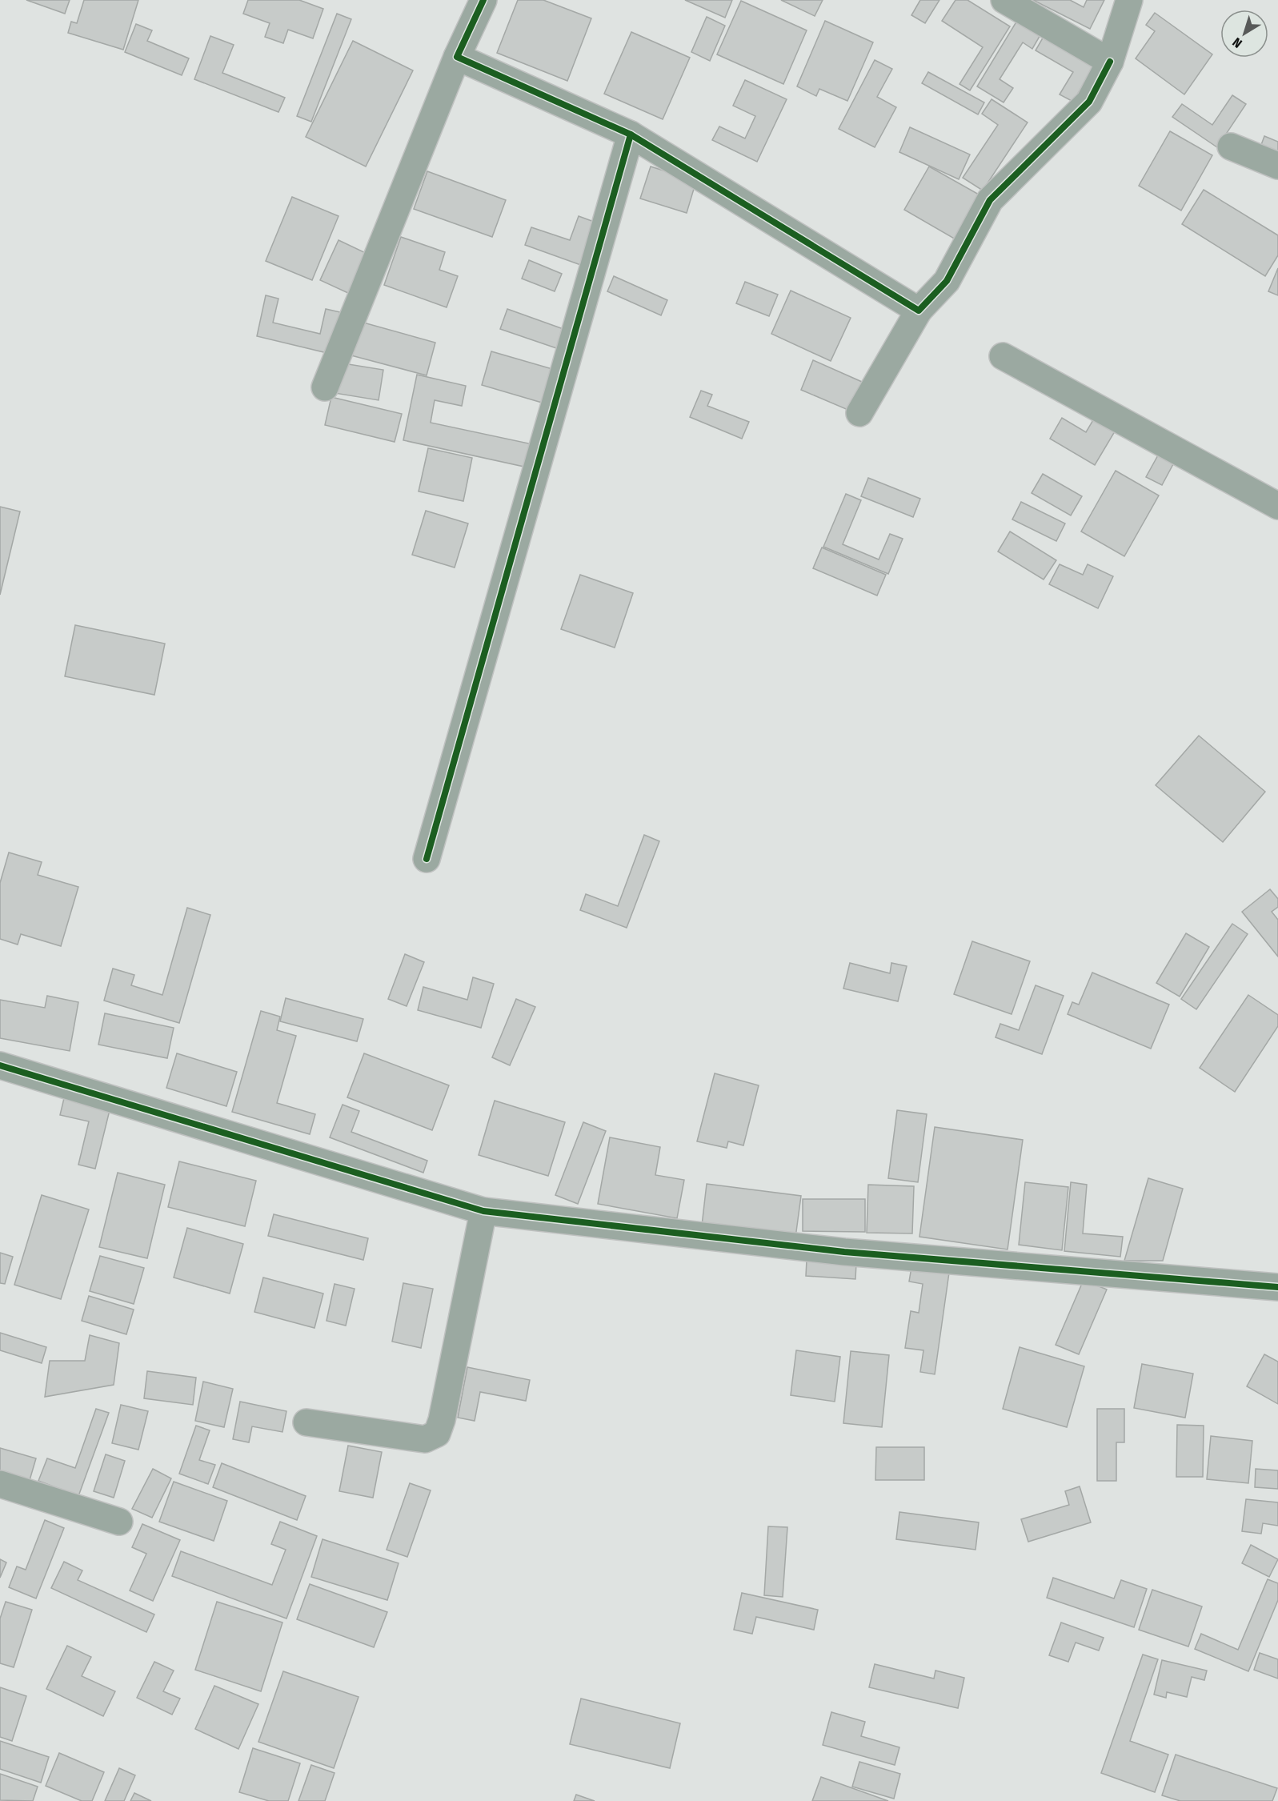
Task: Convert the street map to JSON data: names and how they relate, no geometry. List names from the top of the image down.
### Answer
{
  "north": "bottom left"
}
